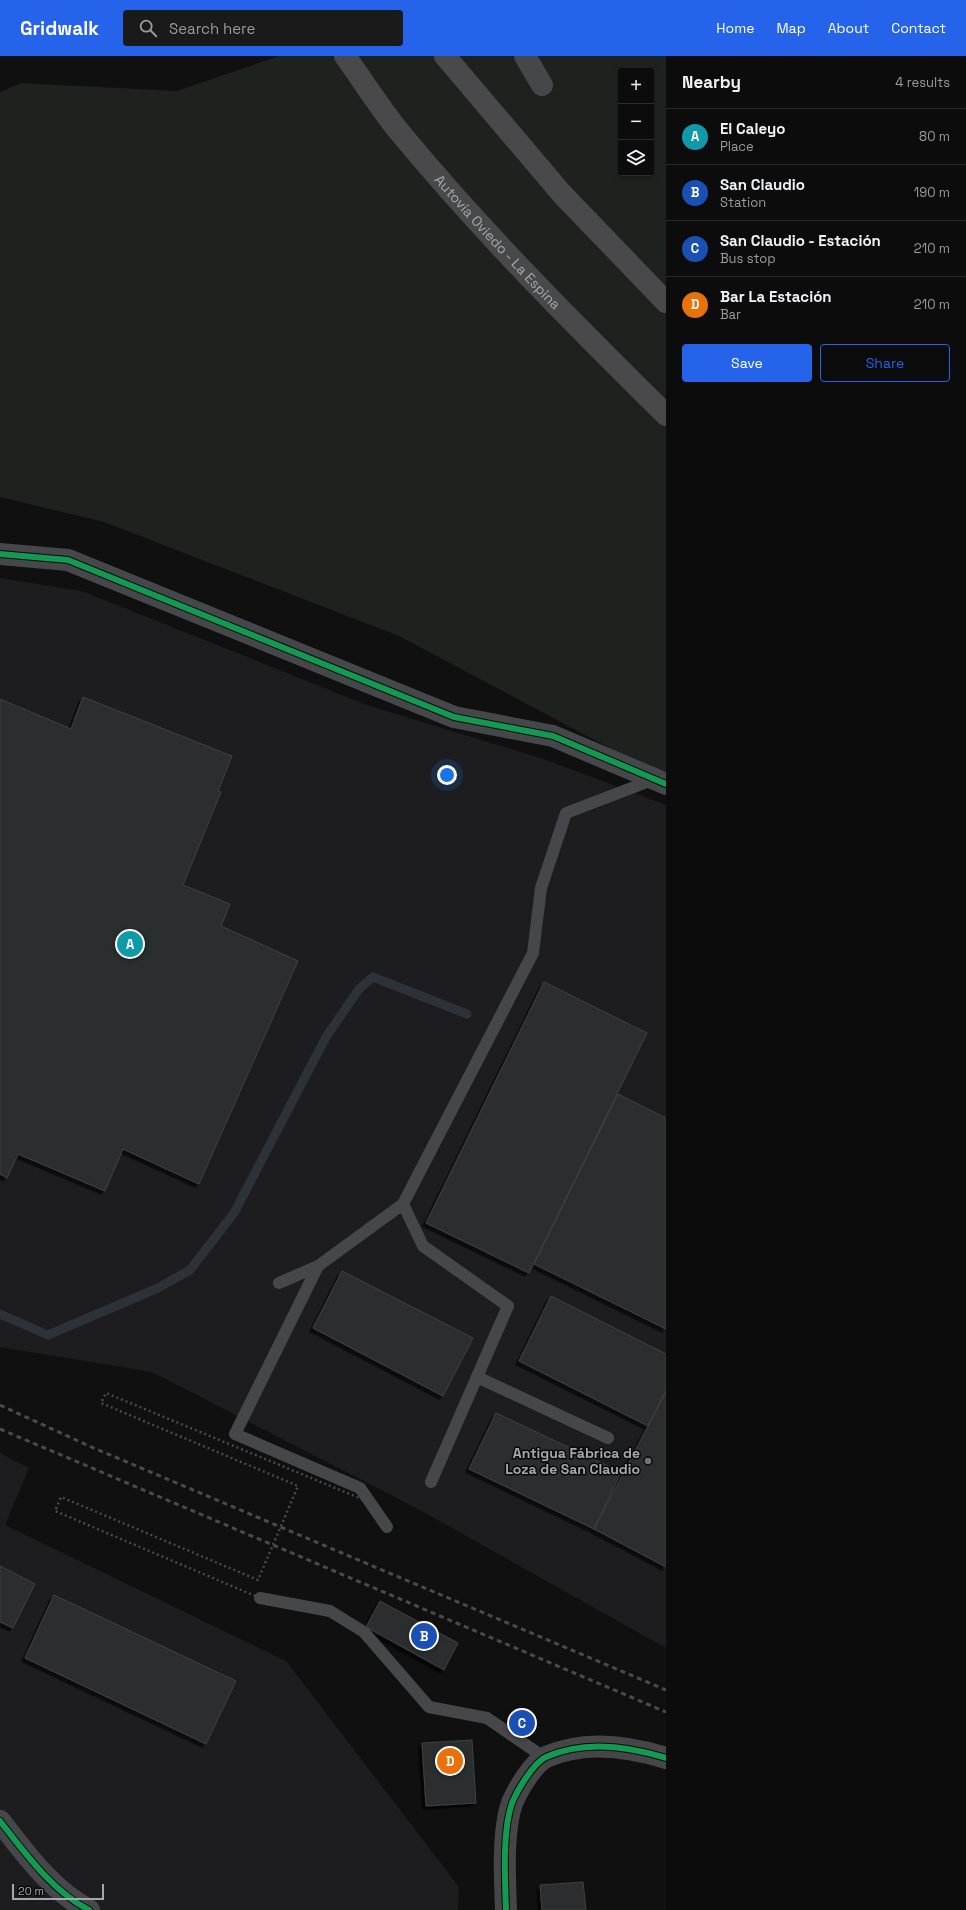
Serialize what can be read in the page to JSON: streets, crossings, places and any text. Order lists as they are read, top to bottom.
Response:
{
  "streets": {
    "highway": ["Autovía Oviedo - La Espina"]
  },
  "places": ["Antigua Fábrica de Loza de San Claudio"],
  "scale_bar": "20 m",
  "page": {
    "header": "Gridwalk",
    "search": "Search here",
    "nav": [
      "Home",
      "Map",
      "About",
      "Contact"
    ],
    "heading": ["Nearby", "4 results"],
    "map_buttons": ["+", "−"],
    "list": [
      {
        "mark": "A",
        "name": "El Caleyo",
        "note": "Place",
        "value": "80 m"
      },
      {
        "mark": "B",
        "name": "San Claudio",
        "note": "Station",
        "value": "190 m"
      },
      {
        "mark": "C",
        "name": "San Claudio - Estación",
        "note": "Bus stop",
        "value": "210 m"
      },
      {
        "mark": "D",
        "name": "Bar La Estación",
        "note": "Bar",
        "value": "210 m"
      }
    ],
    "buttons": ["Save", "Share"],
    "pins": [
      "A",
      "B",
      "C",
      "D"
    ],
    "scale": "20 m"
  }
}
